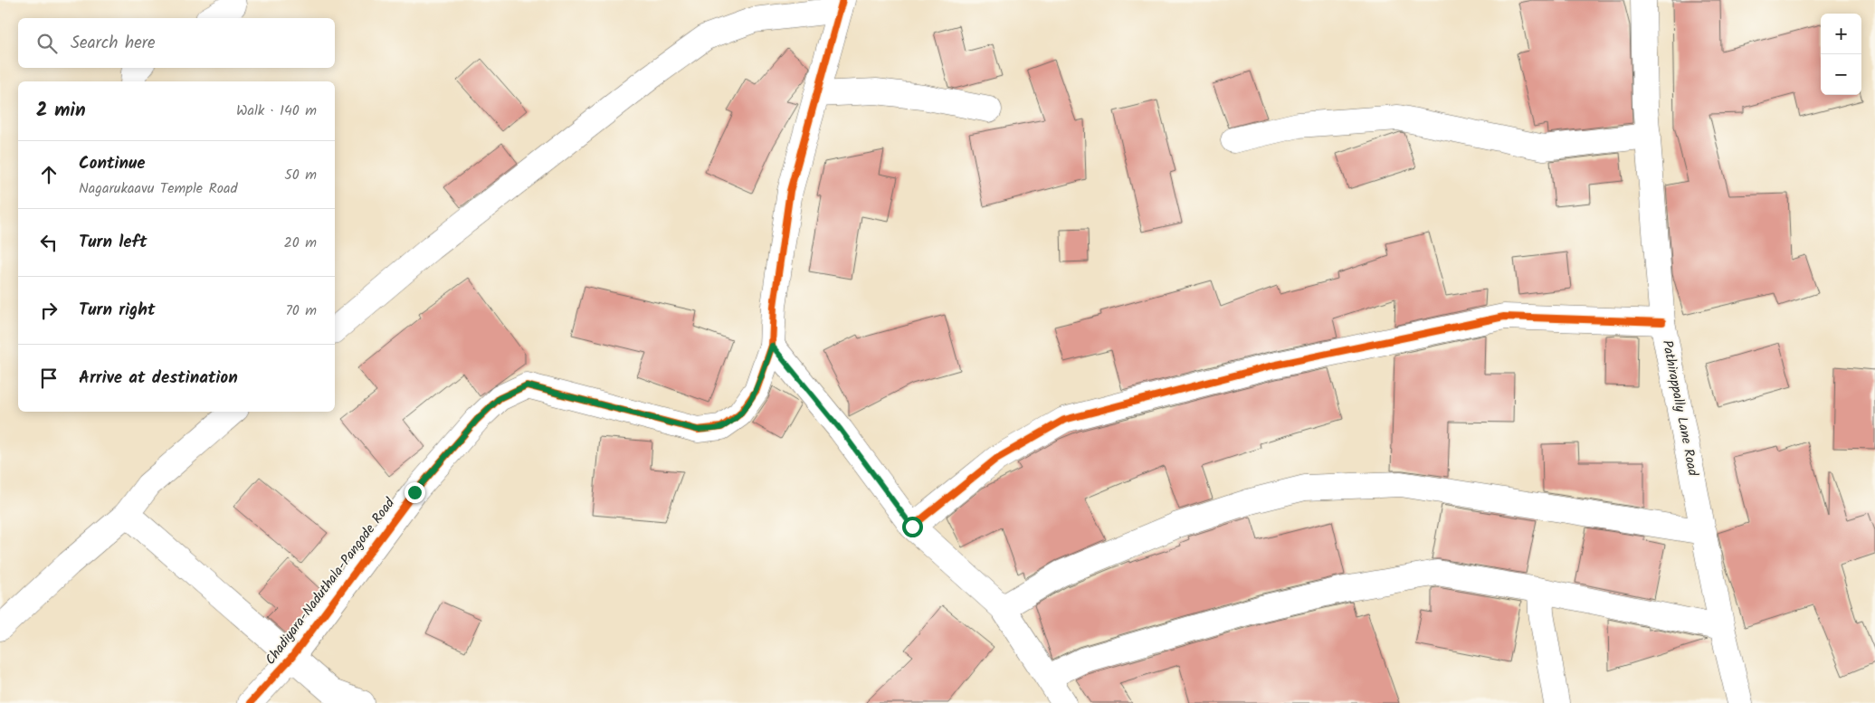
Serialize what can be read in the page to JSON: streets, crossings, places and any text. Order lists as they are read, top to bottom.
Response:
{
  "streets": {
    "street": ["Pathirappally Lane Road", "Chadiyara-Naduthala-Pangode Road"]
  },
  "page": {
    "map_buttons": ["+", "−"],
    "search": "Search here",
    "heading": ["2 min", "Walk · 140 m"],
    "list": [
      ["Continue", "Nagarukaavu Temple Road", "50 m"],
      ["Turn left", "20 m"],
      ["Turn right", "70 m"],
      "Arrive at destination"
    ]
  }
}
